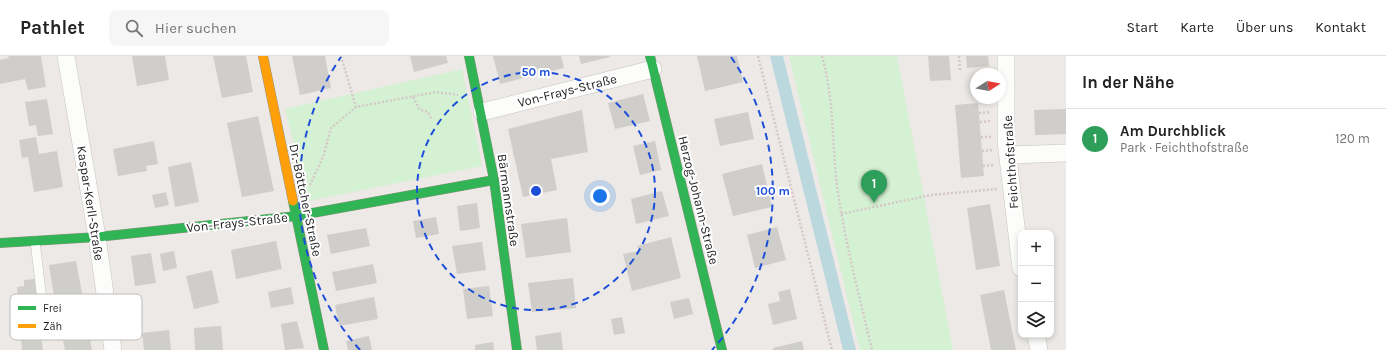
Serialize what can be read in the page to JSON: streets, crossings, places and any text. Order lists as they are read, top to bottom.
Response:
{
  "streets": {
    "street": [
      "Von-Frays-Straße",
      "Feichthofstraße",
      "Dr.-Böttcher-Straße",
      "Bärmannstraße",
      "Herzog-Johann-Straße",
      "Kaspar-Kerll-Straße"
    ]
  },
  "crossings": [
    ["Von-Frays-Straße", "Dr.-Böttcher-Straße"],
    ["Von-Frays-Straße", "Bärmannstraße"],
    ["Von-Frays-Straße", "Herzog-Johann-Straße"],
    ["Von-Frays-Straße", "Kaspar-Kerll-Straße"]
  ],
  "legend": ["Frei", "Zäh"],
  "north": "right",
  "page": {
    "header": "Pathlet",
    "search": "Hier suchen",
    "nav": [
      "Start",
      "Karte",
      "Über uns",
      "Kontakt"
    ],
    "heading": "In der Nähe",
    "list": [
      {
        "mark": "1",
        "name": "Am Durchblick",
        "note": "Park · Feichthofstraße",
        "value": "120 m"
      }
    ],
    "pins": "1",
    "map_buttons": ["+", "−"]
  },
  "rings": ["50 m", "100 m"]
}
